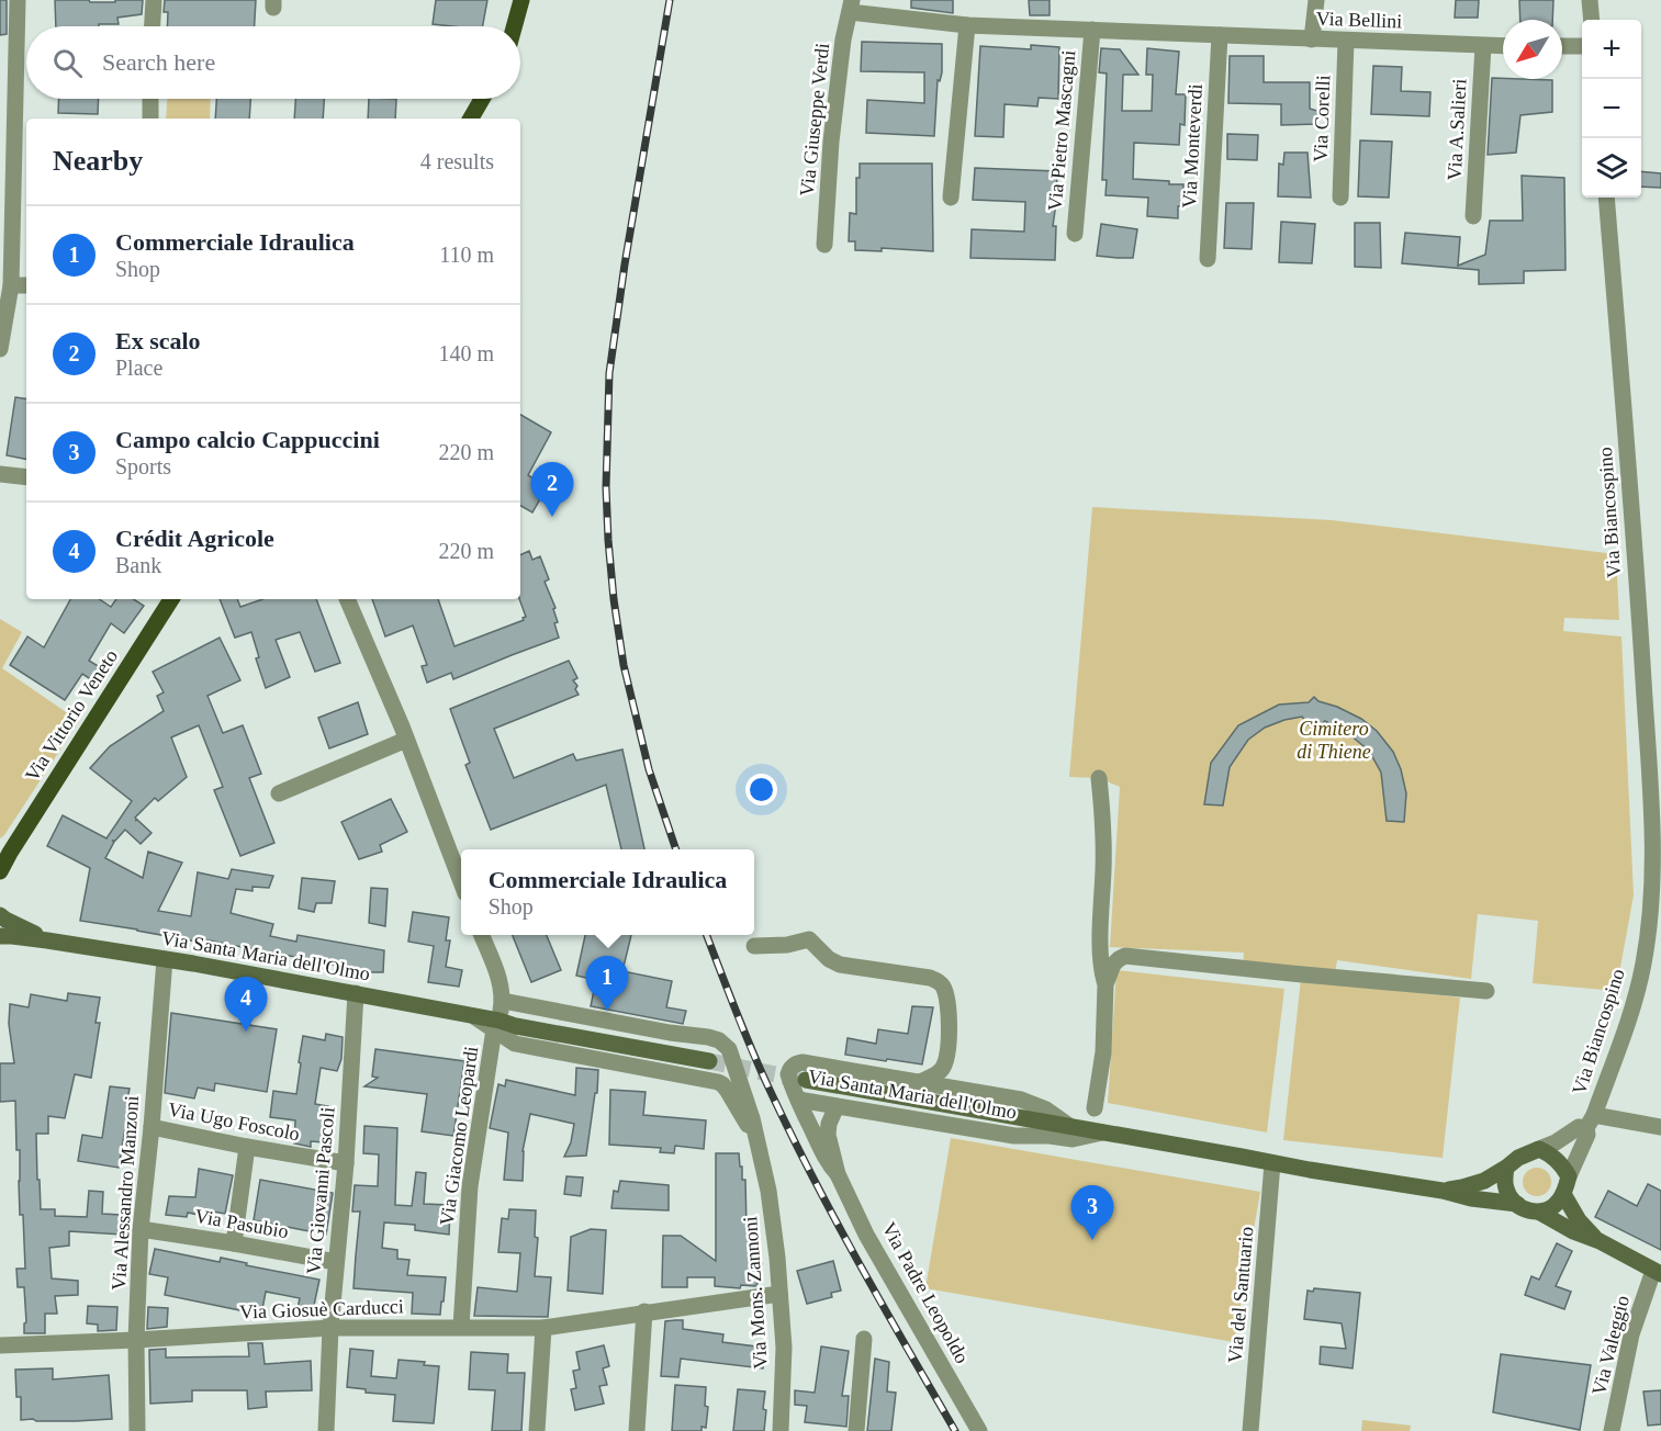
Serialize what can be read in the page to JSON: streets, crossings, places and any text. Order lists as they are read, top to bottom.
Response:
{
  "streets": {
    "main road": ["Via Vittorio Veneto", "Via Santa Maria dell'Olmo"],
    "street": [
      "Via Bellini",
      "Via Corelli",
      "Via Giuseppe Verdi",
      "Via A.Salieri",
      "Via Pietro Mascagni",
      "Via Monteverdi",
      "Via Biancospino",
      "Via Ugo Foscolo",
      "Via Giacomo Leopardi",
      "Via Giovanni Pascoli",
      "Via Alessandro Manzoni",
      "Via Pasubio",
      "Via Mons. Zannoni",
      "Via Padre Leopoldo",
      "Via del Santuario",
      "Via Giosuè Carducci",
      "Via Valeggio"
    ]
  },
  "crossings": [
    ["Via Bellini", "Via Corelli"],
    ["Via Bellini", "Via Giuseppe Verdi"],
    ["Via Bellini", "Via A.Salieri"],
    ["Via Bellini", "Via Pietro Mascagni"],
    ["Via Bellini", "Via Monteverdi"],
    ["Via Biancospino", "Via Santa Maria dell'Olmo"],
    ["Via Santa Maria dell'Olmo", "Via Giacomo Leopardi"],
    ["Via Santa Maria dell'Olmo", "Via Giovanni Pascoli"],
    ["Via Santa Maria dell'Olmo", "Via Alessandro Manzoni"],
    ["Via Santa Maria dell'Olmo", "Via Padre Leopoldo"],
    ["Via Santa Maria dell'Olmo", "Via del Santuario"],
    ["Via Ugo Foscolo", "Via Giovanni Pascoli"],
    ["Via Ugo Foscolo", "Via Alessandro Manzoni"],
    ["Via Giacomo Leopardi", "Via Giosuè Carducci"],
    ["Via Giovanni Pascoli", "Via Pasubio"],
    ["Via Giovanni Pascoli", "Via Giosuè Carducci"],
    ["Via Alessandro Manzoni", "Via Pasubio"],
    ["Via Alessandro Manzoni", "Via Giosuè Carducci"],
    ["Via Mons. Zannoni", "Via Giosuè Carducci"]
  ],
  "parks": ["Cimitero di Thiene"],
  "north": "bottom left",
  "page": {
    "map_buttons": ["+", "−"],
    "search": "Search here",
    "heading": ["Nearby", "4 results"],
    "list": [
      {
        "mark": "1",
        "name": "Commerciale Idraulica",
        "note": "Shop",
        "value": "110 m"
      },
      {
        "mark": "2",
        "name": "Ex scalo",
        "note": "Place",
        "value": "140 m"
      },
      {
        "mark": "3",
        "name": "Campo calcio Cappuccini",
        "note": "Sports",
        "value": "220 m"
      },
      {
        "mark": "4",
        "name": "Crédit Agricole",
        "note": "Bank",
        "value": "220 m"
      }
    ],
    "pins": [
      "2",
      "1",
      "4",
      "3"
    ],
    "popup": ["Commerciale Idraulica", "Shop"]
  }
}
